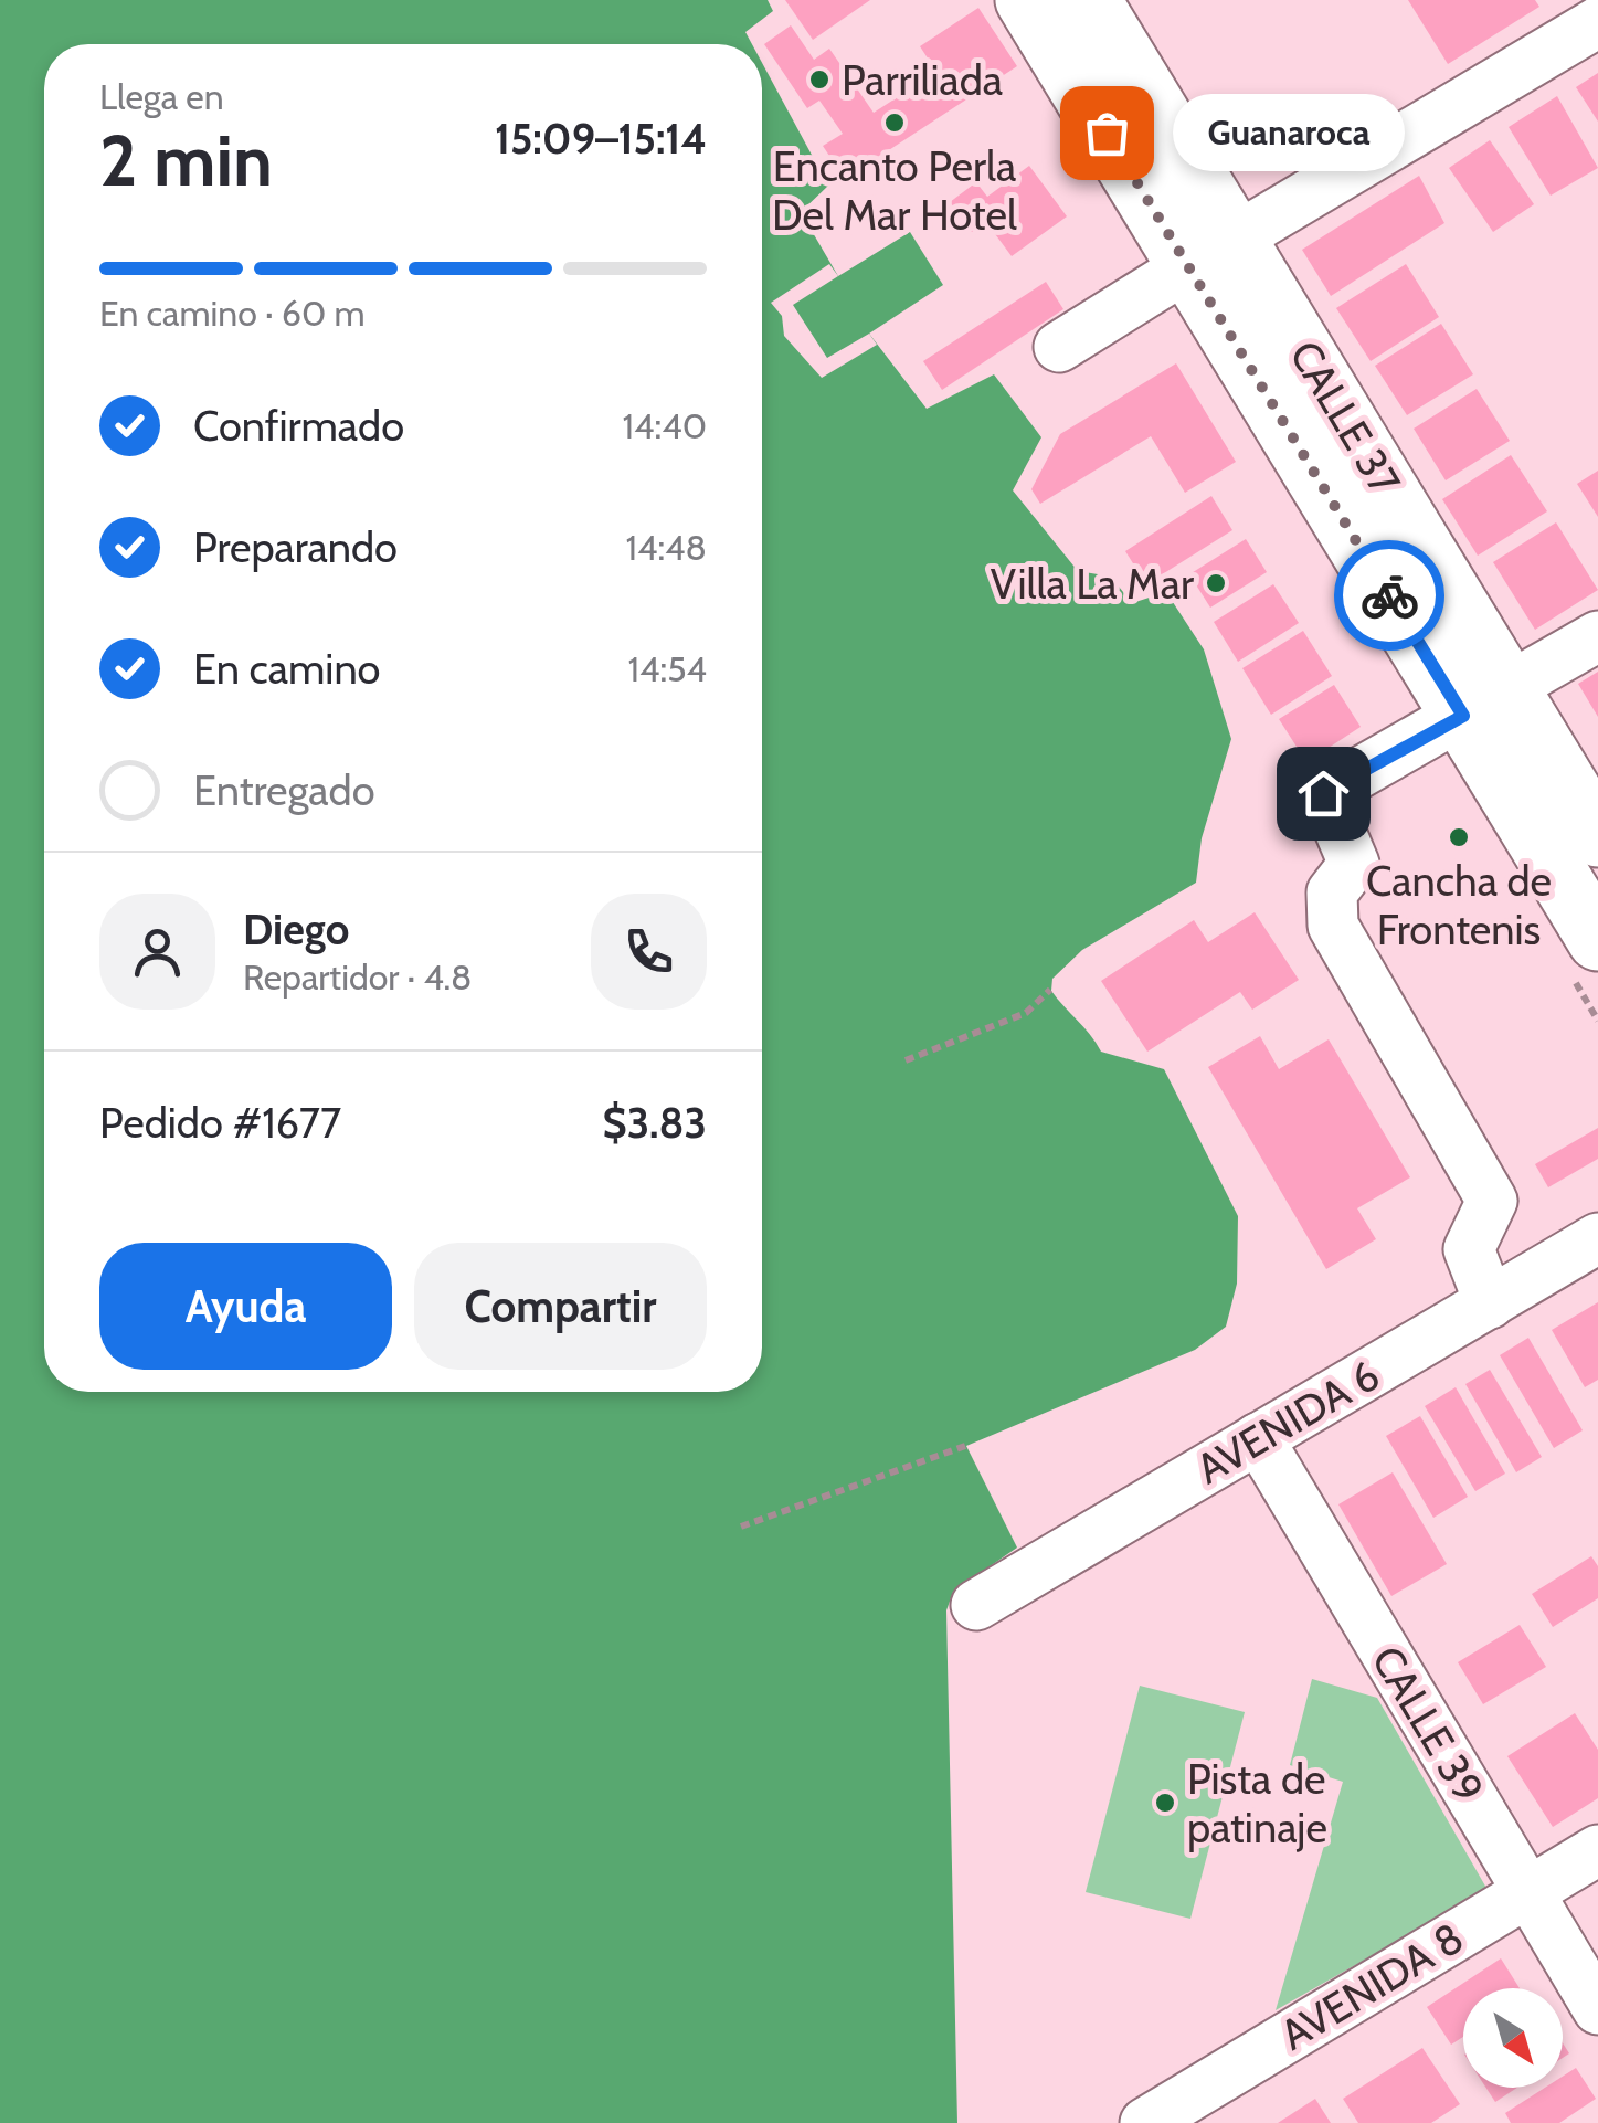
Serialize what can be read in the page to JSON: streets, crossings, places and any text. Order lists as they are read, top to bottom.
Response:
{
  "streets": {
    "main road": ["CALLE 37"],
    "street": ["AVENIDA 6", "CALLE 39", "AVENIDA 8"]
  },
  "crossings": [
    ["AVENIDA 6", "CALLE 39"],
    ["CALLE 39", "AVENIDA 8"]
  ],
  "places": [
    "Parriliada",
    "Encanto Perla Del Mar Hotel",
    "Guanaroca",
    "Villa La Mar",
    "Cancha de Frontenis",
    "Pista de patinaje"
  ],
  "north": "bottom right",
  "page": {
    "heading": ["2 min", "Llega en", "15:09–15:14"],
    "panel": [
      "Diego",
      "Repartidor · 4.8",
      "Pedido #1677",
      "$3.83"
    ],
    "bubble": "Guanaroca",
    "bar": "En camino · 60 m",
    "list": [
      ["Confirmado", "14:40"],
      ["Preparando", "14:48"],
      ["En camino", "14:54"],
      "Entregado"
    ],
    "buttons": ["Ayuda", "Compartir"]
  }
}
